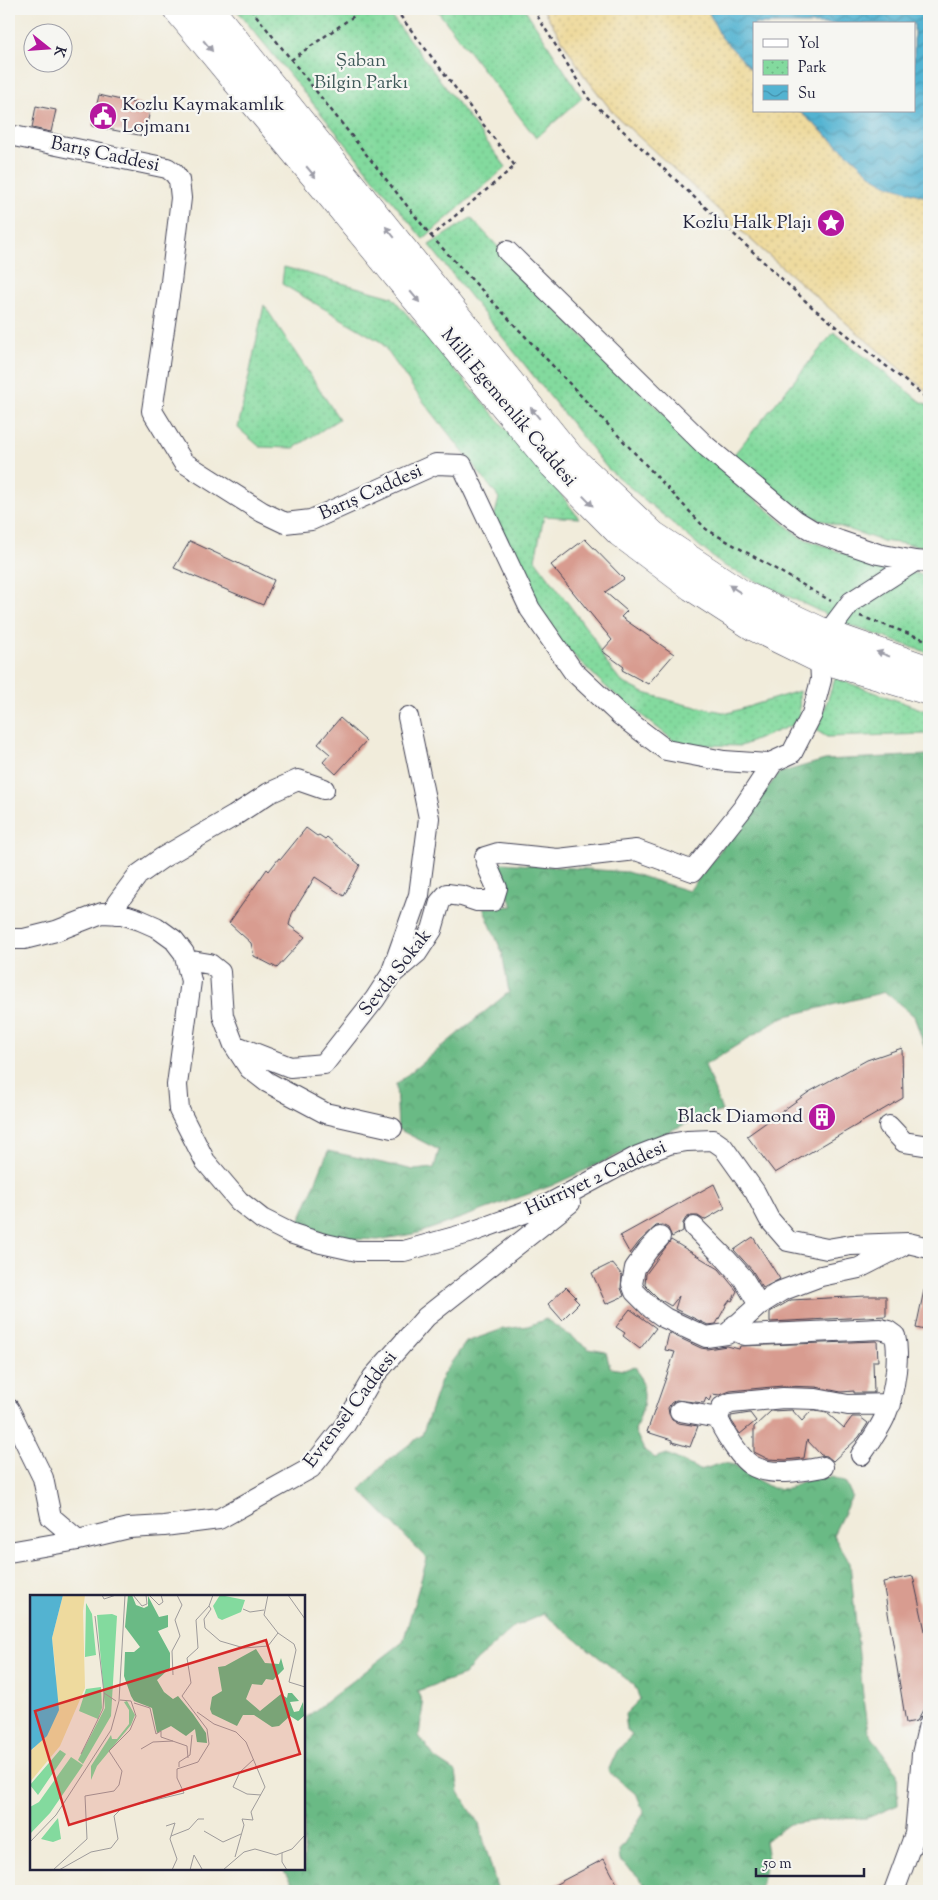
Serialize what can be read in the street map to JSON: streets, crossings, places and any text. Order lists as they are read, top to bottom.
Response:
{
  "streets": {
    "highway": ["Milli Egemenlik Caddesi"],
    "street": [
      "Barış Caddesi",
      "Sevda Sokak",
      "Hürriyet 2 Caddesi",
      "Evrensel Caddesi"
    ]
  },
  "crossings": [
    ["Barış Caddesi", "Milli Egemenlik Caddesi"],
    ["Barış Caddesi", "Sevda Sokak"],
    ["Hürriyet 2 Caddesi", "Evrensel Caddesi"]
  ],
  "parks": ["Şaban Bilgin Parkı"],
  "places": {
    "public building": ["Kozlu Kaymakamlık Lojmanı"],
    "place": ["Kozlu Halk Plajı"],
    "building": ["Black Diamond"]
  },
  "legend": ["Yol", "Park", "Su"],
  "scale_bar": "50 m",
  "north": "right"
}
